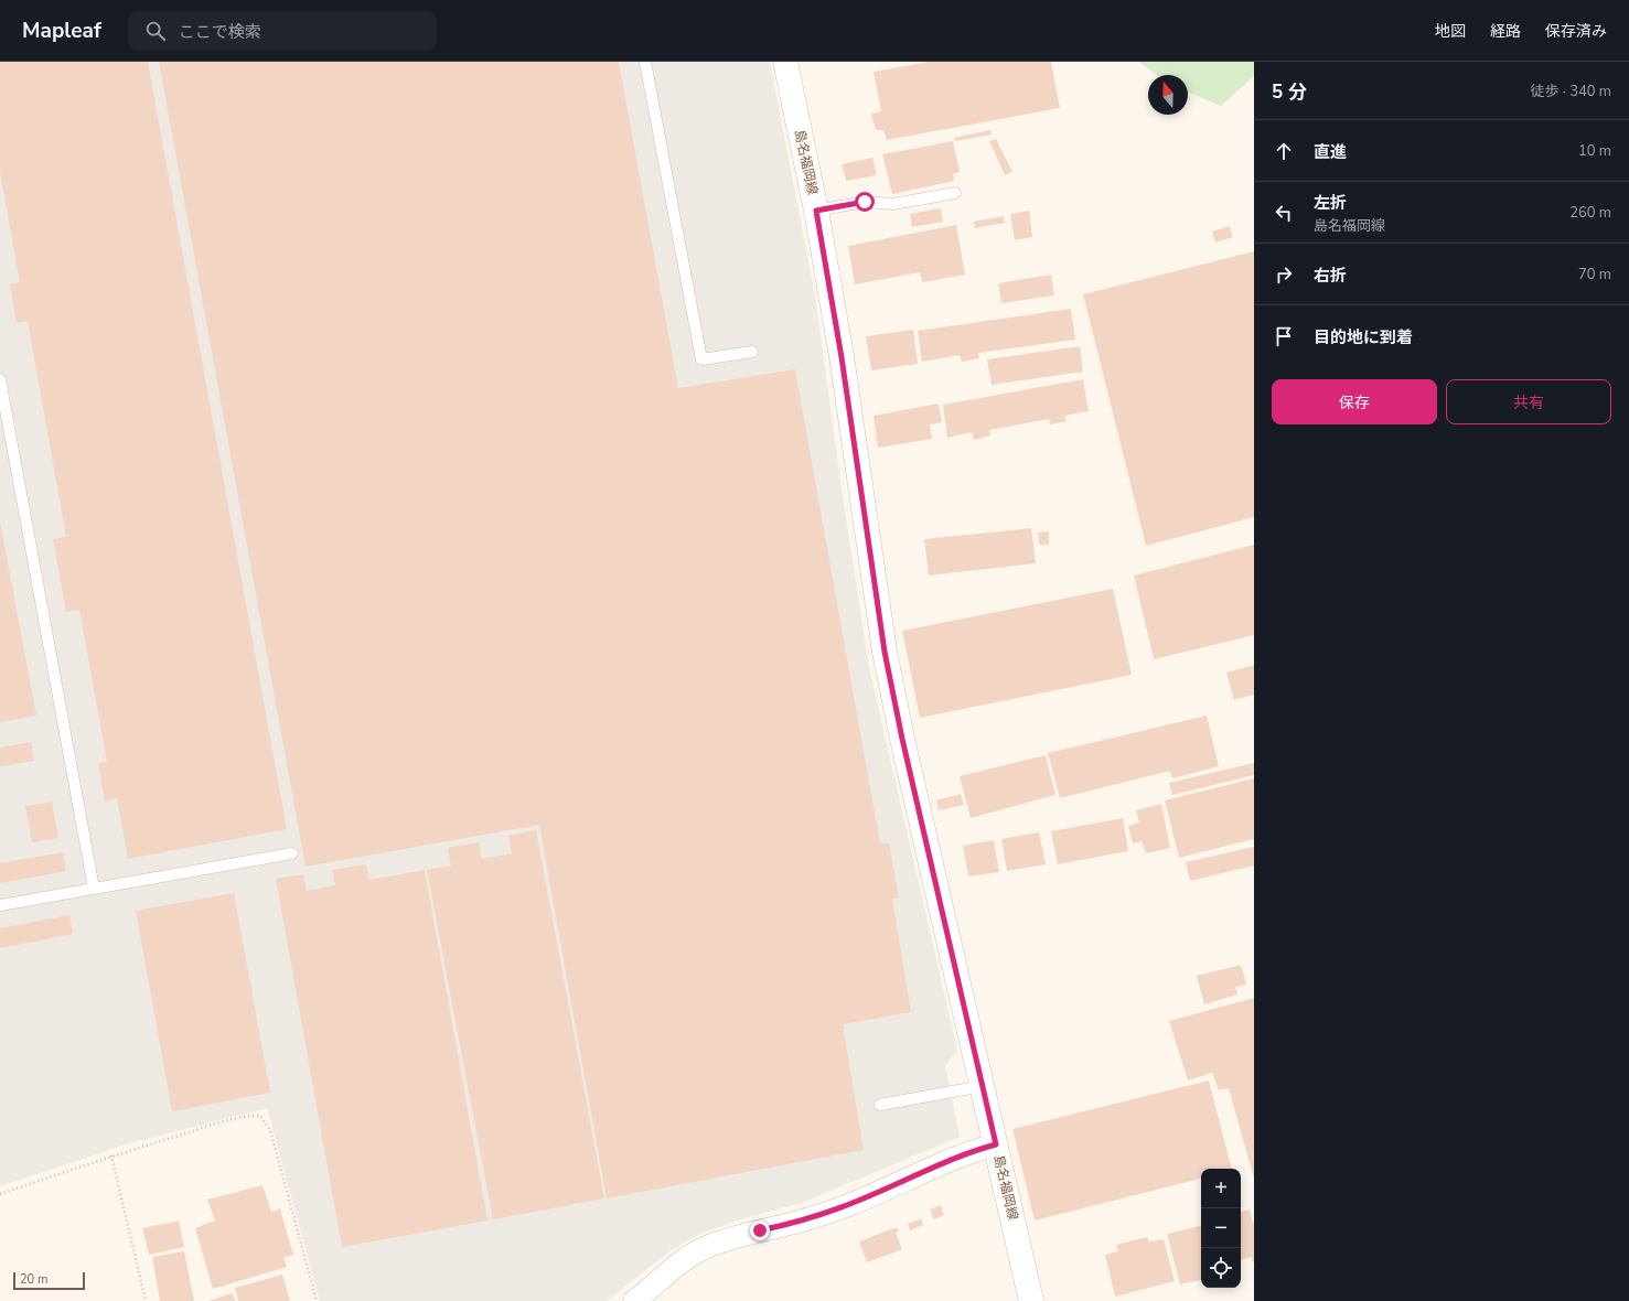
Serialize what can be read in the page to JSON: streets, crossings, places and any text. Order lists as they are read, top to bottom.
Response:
{
  "streets": {
    "main road": ["島名福岡線"]
  },
  "scale_bar": "20 m",
  "north": "top",
  "page": {
    "header": "Mapleaf",
    "search": "ここで検索",
    "nav": ["地図", "経路", "保存済み"],
    "heading": ["5 分", "徒歩 · 340 m"],
    "list": [
      ["直進", "10 m"],
      ["左折", "島名福岡線", "260 m"],
      ["右折", "70 m"],
      "目的地に到着"
    ],
    "buttons": ["保存", "共有"],
    "map_buttons": ["+", "−"],
    "scale": "20 m"
  }
}
